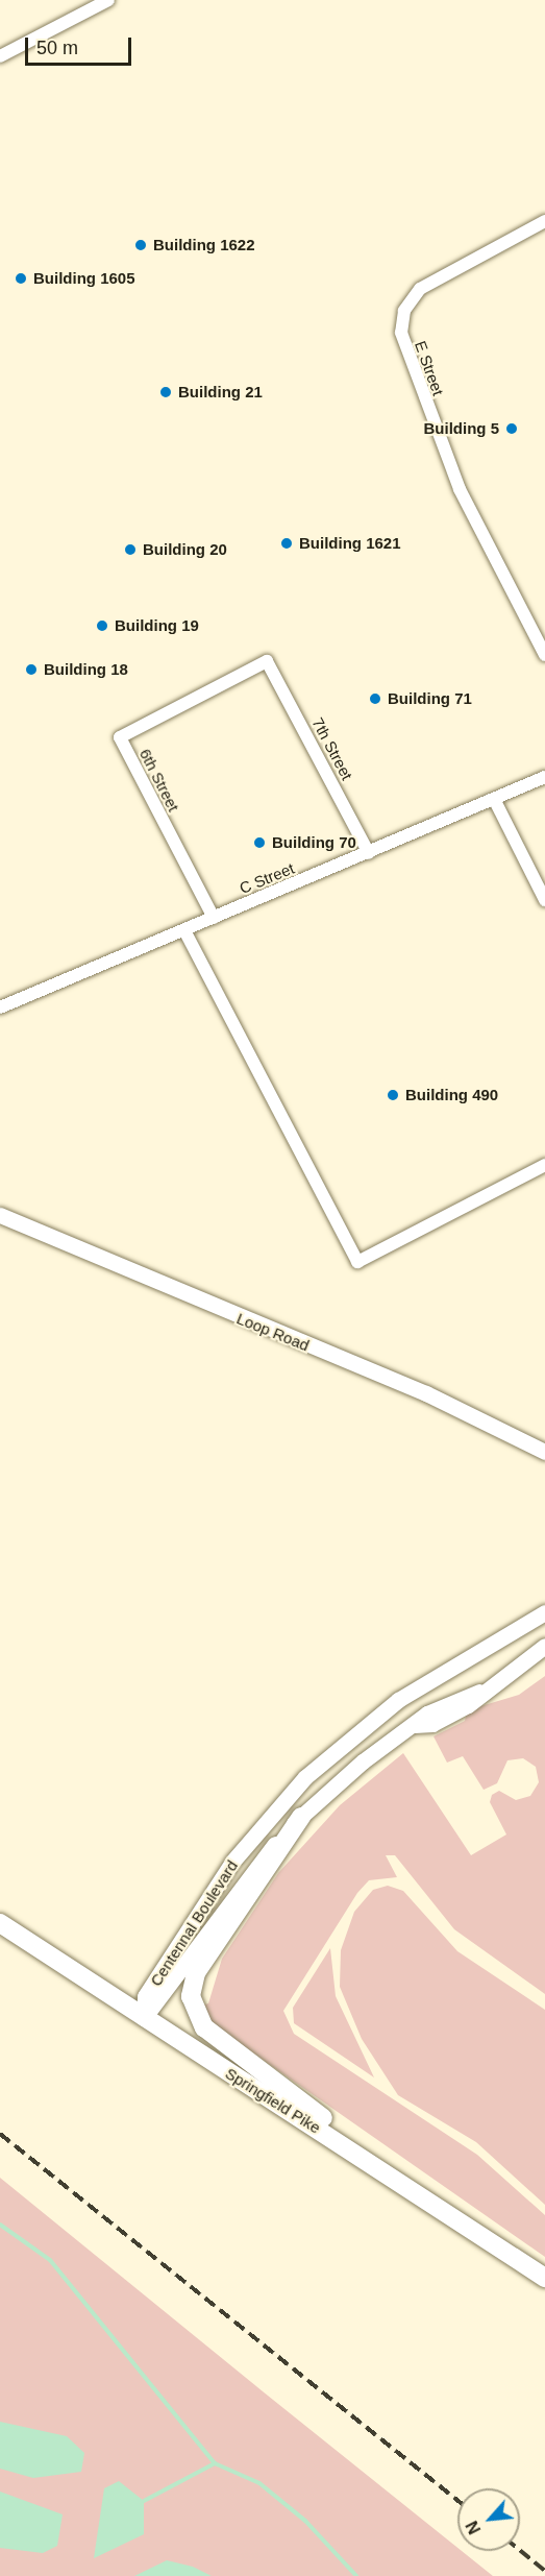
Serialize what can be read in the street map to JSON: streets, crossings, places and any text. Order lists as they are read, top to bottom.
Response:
{
  "streets": {
    "main road": ["Springfield Pike"],
    "street": [
      "E Street",
      "7th Street",
      "6th Street",
      "C Street",
      "Loop Road",
      "Centennal Boulevard"
    ]
  },
  "crossings": [
    ["7th Street", "6th Street"],
    ["7th Street", "C Street"],
    ["6th Street", "C Street"],
    ["Centennal Boulevard", "Springfield Pike"]
  ],
  "places": [
    "Building 1622",
    "Building 1605",
    "Building 21",
    "Building 5",
    "Building 1621",
    "Building 20",
    "Building 19",
    "Building 18",
    "Building 71",
    "Building 70",
    "Building 490"
  ],
  "scale_bar": "50 m",
  "north": "bottom left"
}
